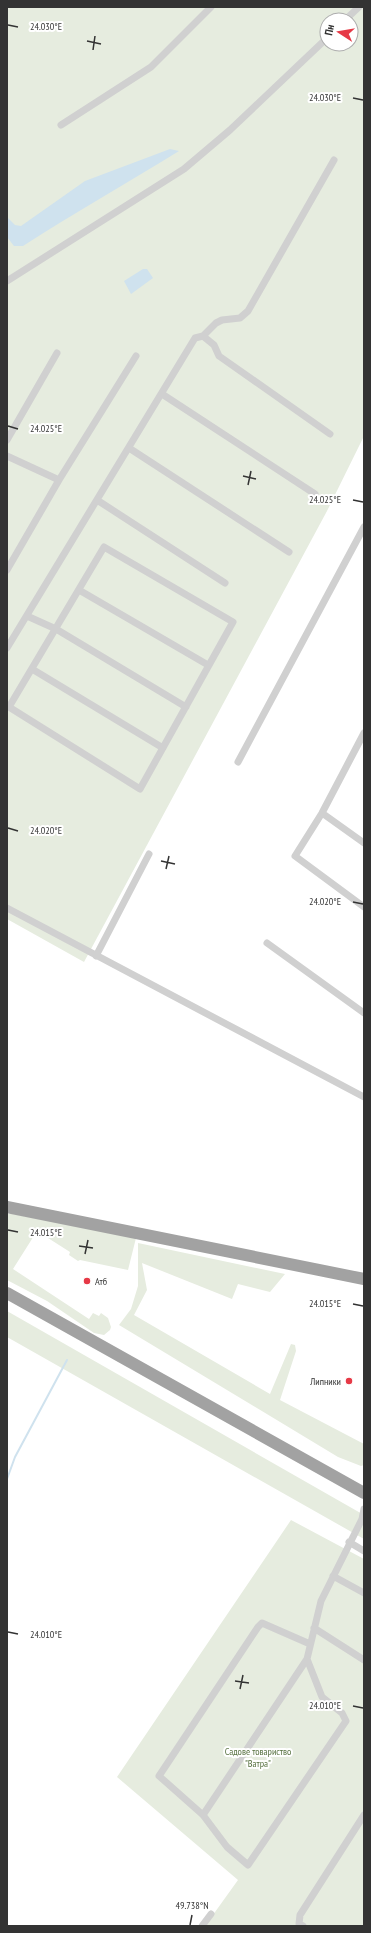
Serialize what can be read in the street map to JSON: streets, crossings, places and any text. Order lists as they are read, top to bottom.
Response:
{
  "parks": ["Садове товариство \"Ватра\""],
  "places": ["Атб", "Липники"],
  "north": "left",
  "coordinates": [
    "24.030°E",
    "24.025°E",
    "24.020°E",
    "24.015°E",
    "24.010°E",
    "49.738°N"
  ]
}
